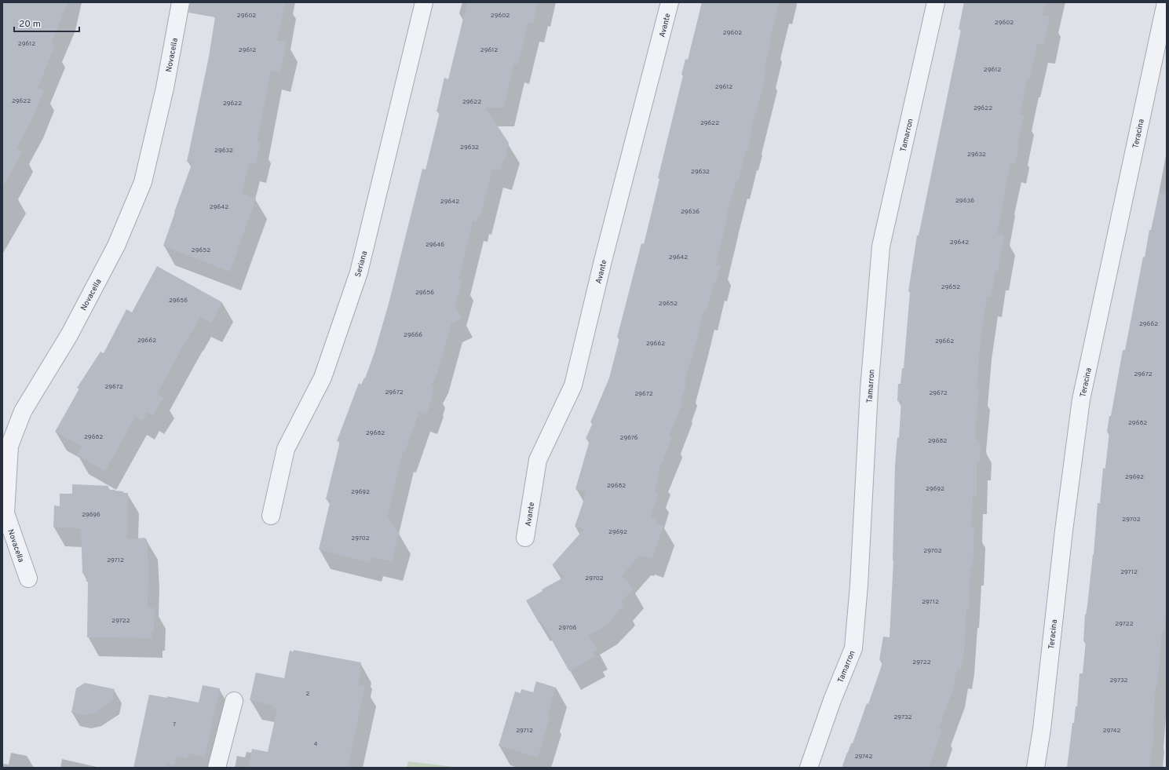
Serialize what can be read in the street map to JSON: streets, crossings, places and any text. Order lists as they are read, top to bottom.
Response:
{
  "streets": {
    "street": [
      "Avante",
      "Novacella",
      "Teracina",
      "Tamarron",
      "Seriana"
    ]
  },
  "house_numbers": [
    "29602",
    "29602",
    "29602",
    "29602",
    "29612",
    "29612",
    "29612",
    "29612",
    "29612",
    "29622",
    "29622",
    "29622",
    "29622",
    "29622",
    "29632",
    "29632",
    "29632",
    "29632",
    "29636",
    "29642",
    "29642",
    "29636",
    "29642",
    "29646",
    "29652",
    "29642",
    "29652",
    "29656",
    "29656",
    "29652",
    "29662",
    "29666",
    "29662",
    "29662",
    "29662",
    "29672",
    "29672",
    "29672",
    "29672",
    "29672",
    "29682",
    "29682",
    "29682",
    "29676",
    "29682",
    "29692",
    "29682",
    "29692",
    "29692",
    "29696",
    "29702",
    "29692",
    "29702",
    "29702",
    "29712",
    "29712",
    "29702",
    "29712",
    "29722",
    "29722",
    "29706",
    "29722",
    "29732",
    "2",
    "29732",
    "7",
    "29712",
    "29742",
    "4",
    "29742"
  ],
  "scale_bar": "20 m"
}
